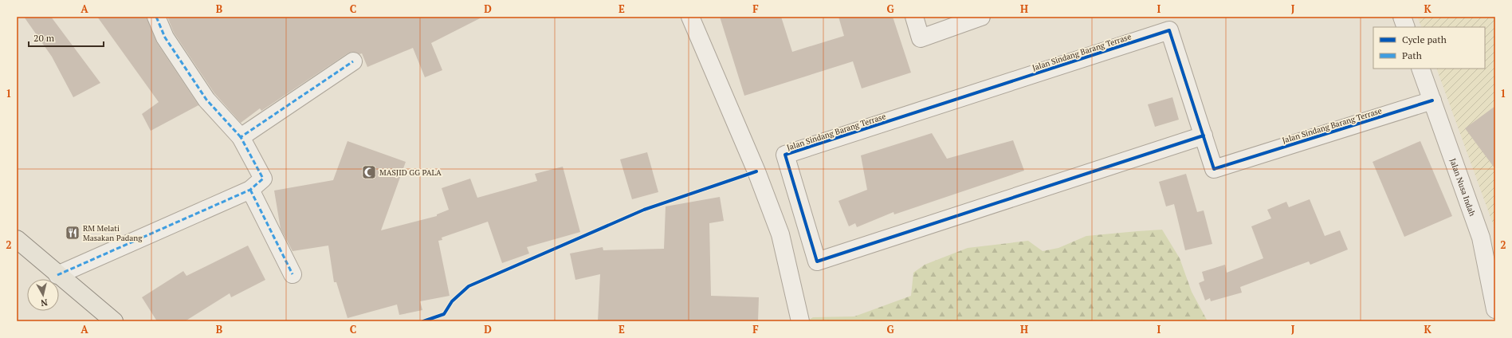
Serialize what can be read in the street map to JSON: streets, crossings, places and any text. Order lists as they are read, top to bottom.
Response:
{
  "streets": {
    "street": ["Jalan Sindang Barang Terrase", "Jalan Nusa Indah"]
  },
  "crossings": [
    ["Jalan Sindang Barang Terrase", "Jalan Nusa Indah"]
  ],
  "places": {
    "mosque": ["MASJID GG PALA"],
    "restaurant": ["RM Melati Masakan Padang"]
  },
  "legend": ["Cycle path", "Path"],
  "scale_bar": "20 m",
  "north": "bottom",
  "grid": {
    "columns": [
      "A",
      "B",
      "C",
      "D",
      "E",
      "F",
      "G",
      "H",
      "I",
      "J",
      "K"
    ],
    "rows": ["1", "2"]
  }
}
